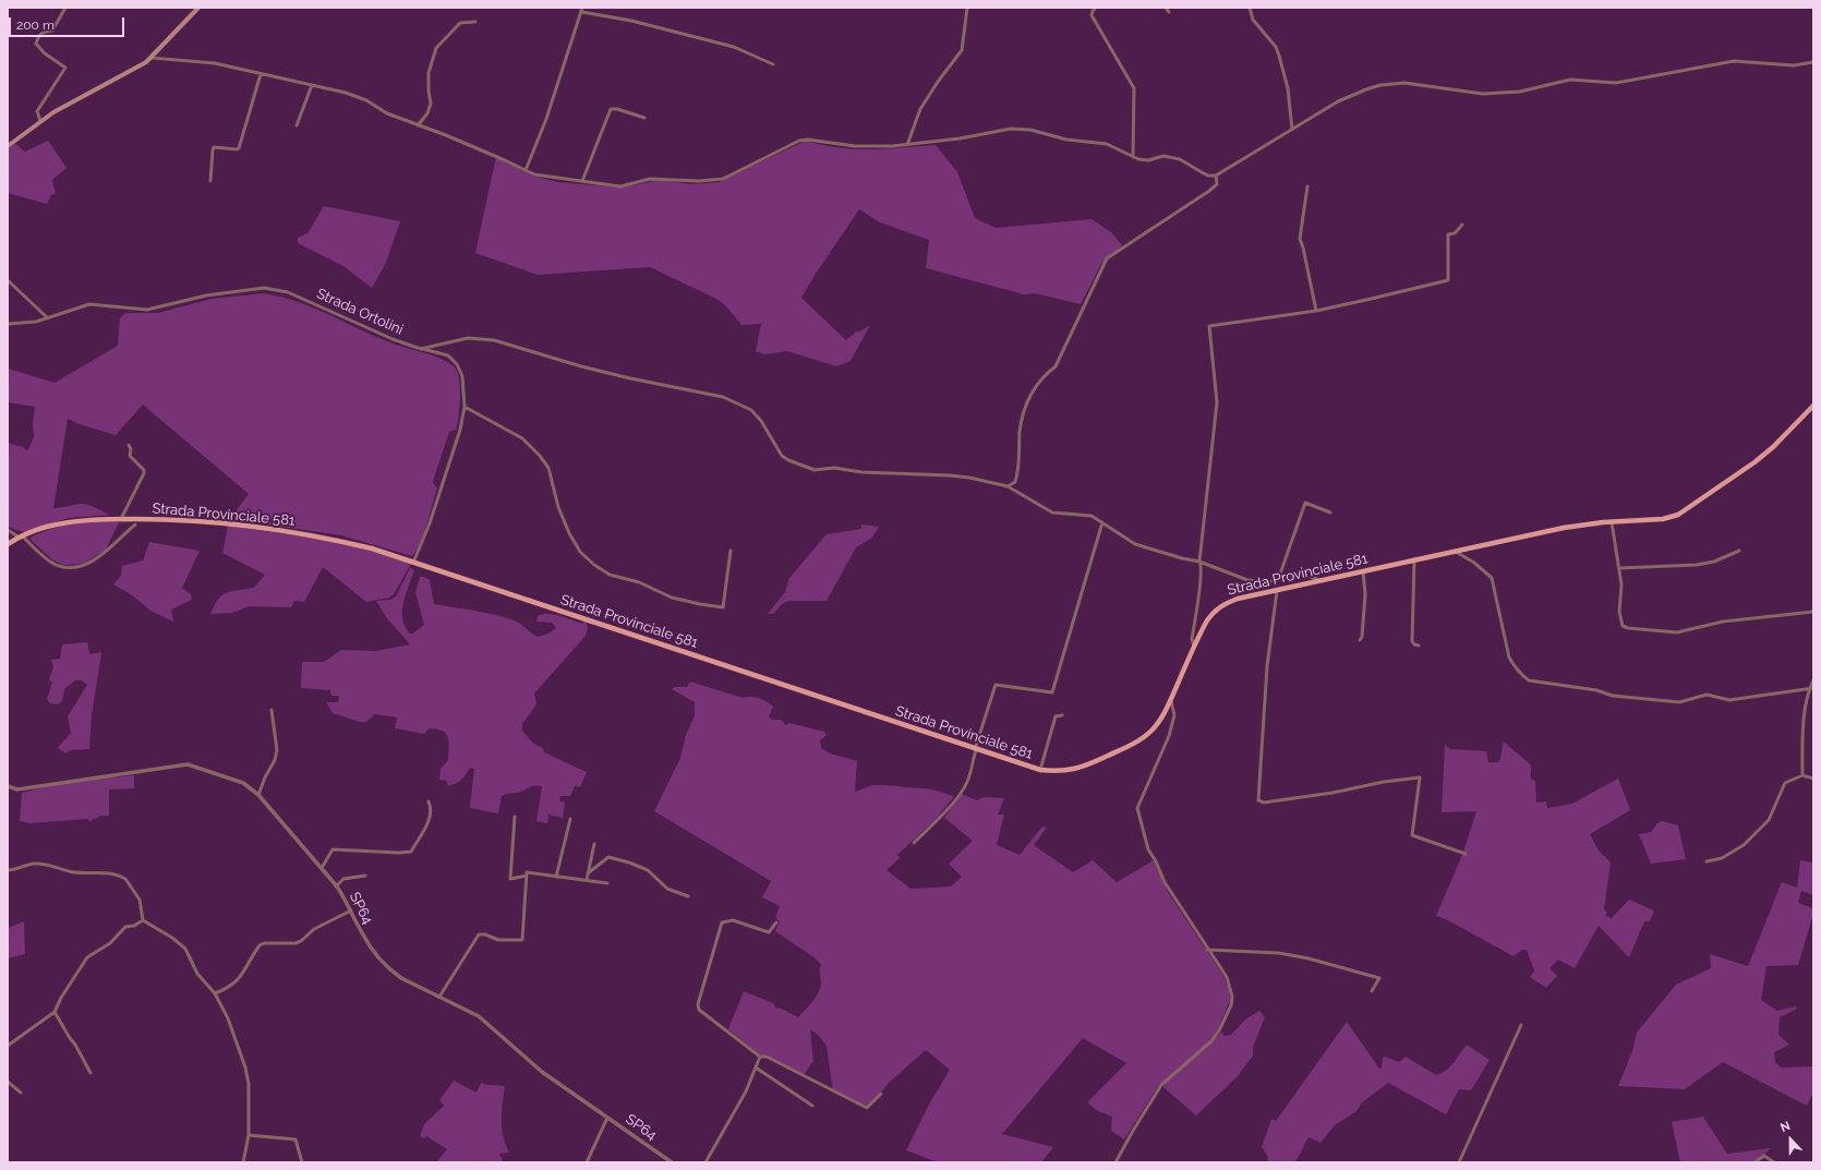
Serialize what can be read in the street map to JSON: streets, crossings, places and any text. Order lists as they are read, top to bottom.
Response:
{
  "streets": {
    "main road": ["Strada Provinciale 581"],
    "street": ["Strada Ortolini", "SP64"]
  },
  "crossings": [
    ["Strada Ortolini", "Strada Provinciale 581"]
  ],
  "scale_bar": "200 m",
  "north": "top"
}
